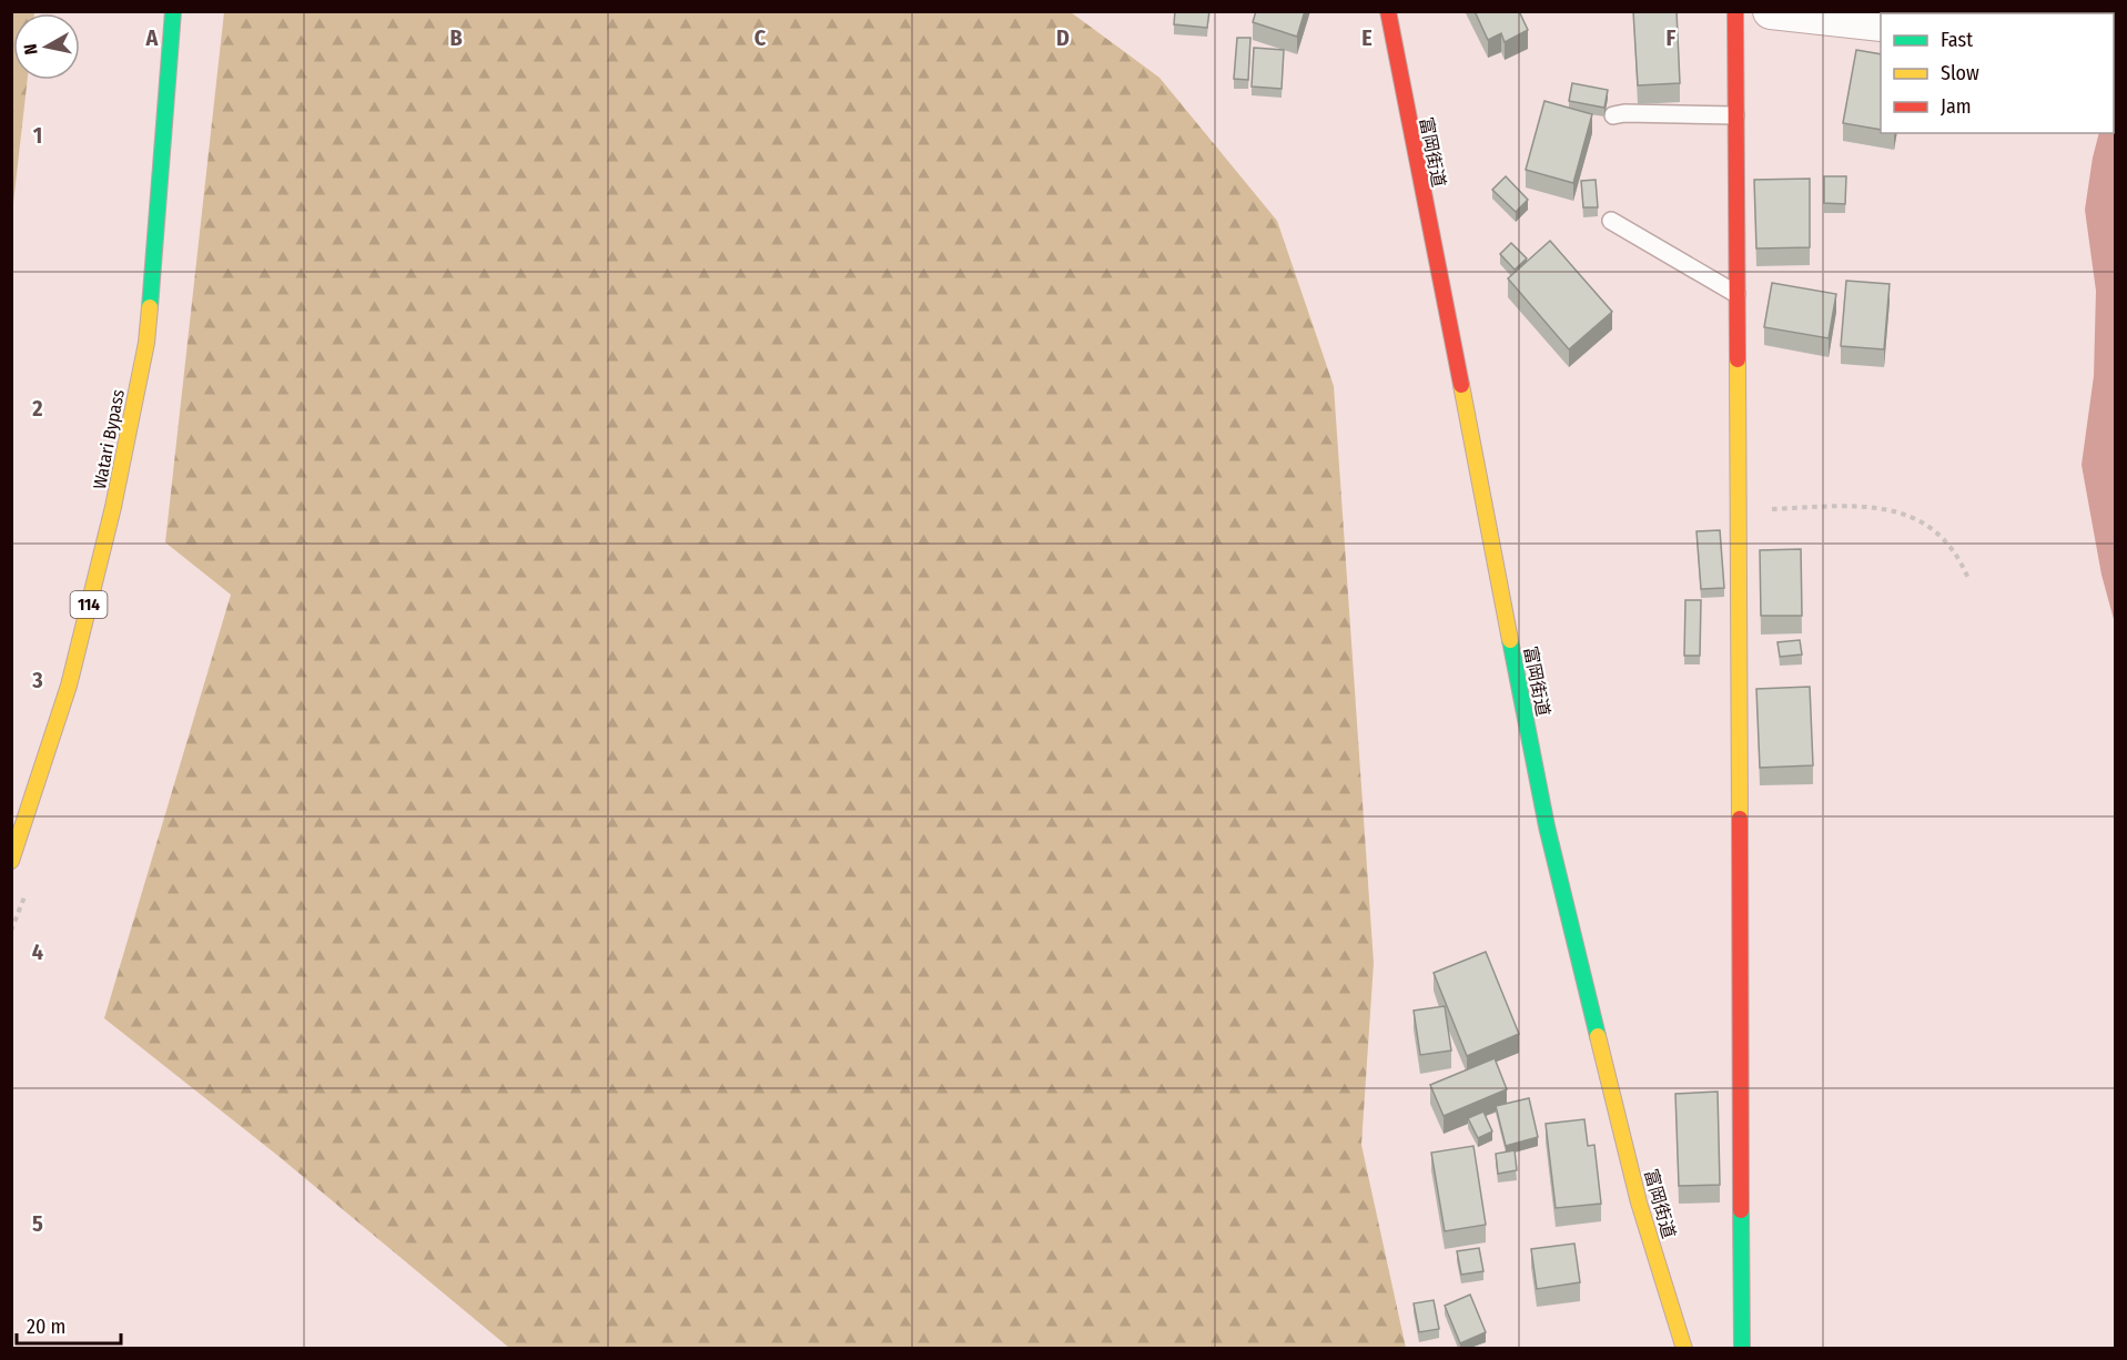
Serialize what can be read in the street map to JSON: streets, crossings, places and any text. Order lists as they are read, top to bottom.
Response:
{
  "streets": {
    "main road": ["富岡街道", "Watari Bypass", "114"]
  },
  "legend": ["Fast", "Slow", "Jam"],
  "scale_bar": "20 m",
  "north": "left",
  "grid": {
    "columns": [
      "A",
      "B",
      "C",
      "D",
      "E",
      "F"
    ],
    "rows": [
      "1",
      "2",
      "3",
      "4",
      "5"
    ]
  }
}
